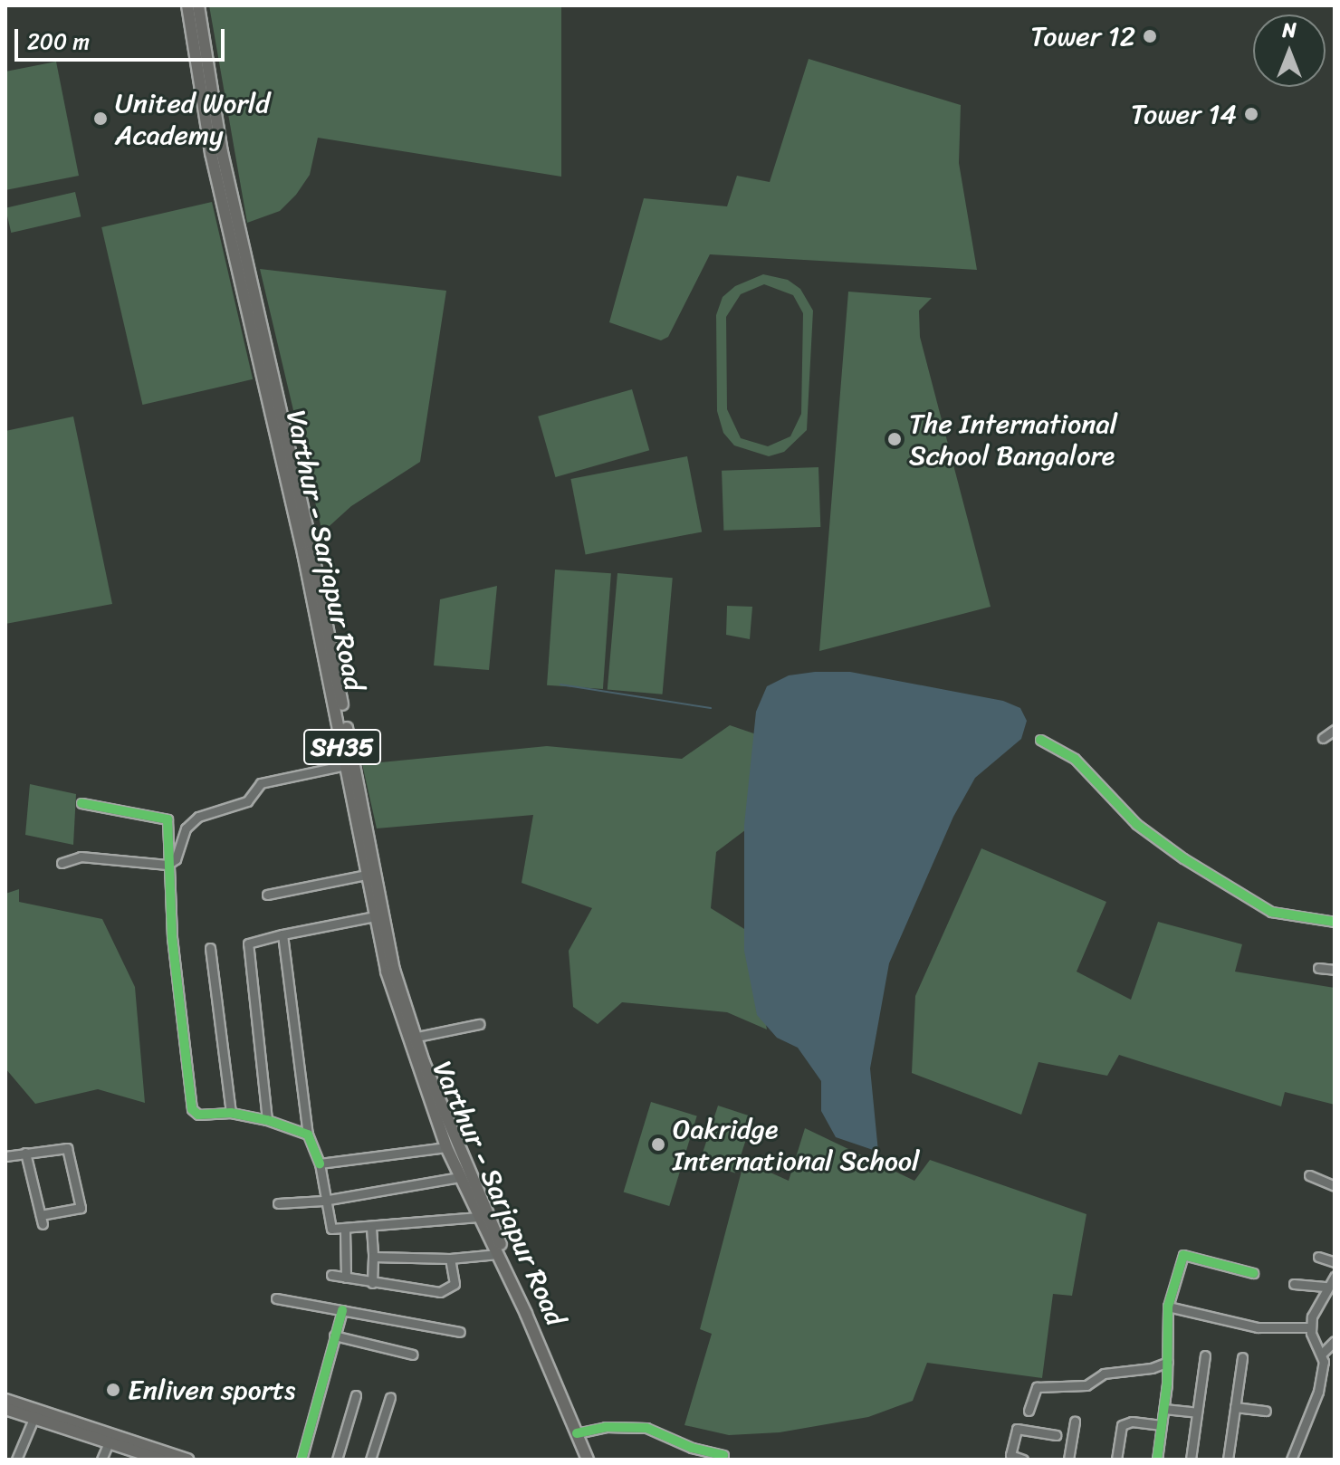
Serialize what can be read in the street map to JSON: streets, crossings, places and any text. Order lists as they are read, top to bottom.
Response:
{
  "streets": {
    "main road": ["Varthur - Sarjapur Road", "SH35"]
  },
  "places": [
    "Tower 12",
    "Tower 14",
    "United World Academy",
    "The International School Bangalore",
    "Oakridge International School",
    "Enliven sports"
  ],
  "scale_bar": "200 m",
  "north": "top"
}
